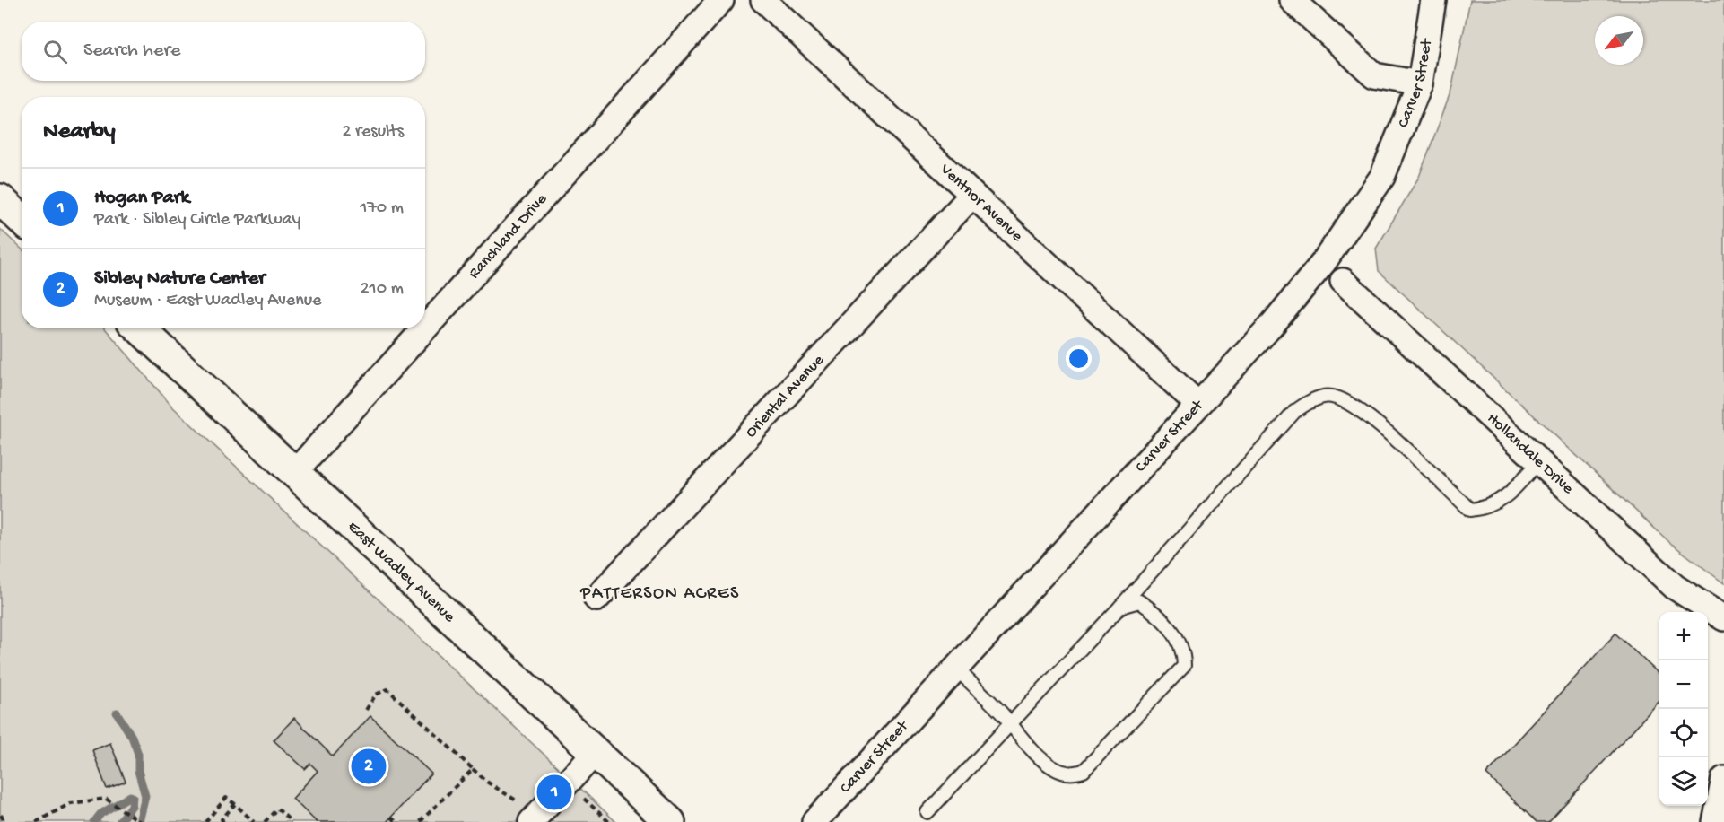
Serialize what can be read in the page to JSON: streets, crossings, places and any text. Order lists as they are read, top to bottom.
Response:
{
  "streets": {
    "main road": ["East Wadley Avenue"],
    "street": [
      "Carver Street",
      "Ventnor Avenue",
      "Ranchland Drive",
      "Oriental Avenue",
      "Hollandale Drive"
    ]
  },
  "crossings": [
    ["Carver Street", "Ventnor Avenue"],
    ["Ventnor Avenue", "Oriental Avenue"],
    ["Ranchland Drive", "East Wadley Avenue"]
  ],
  "districts": ["PATTERSON ACRES"],
  "north": "bottom left",
  "page": {
    "search": "Search here",
    "heading": ["Nearby", "2 results"],
    "list": [
      {
        "mark": "1",
        "name": "Hogan Park",
        "note": "Park · Sibley Circle Parkway",
        "value": "170 m"
      },
      {
        "mark": "2",
        "name": "Sibley Nature Center",
        "note": "Museum · East Wadley Avenue",
        "value": "210 m"
      }
    ],
    "map_buttons": ["+", "−"],
    "pins": ["2", "1"]
  }
}
